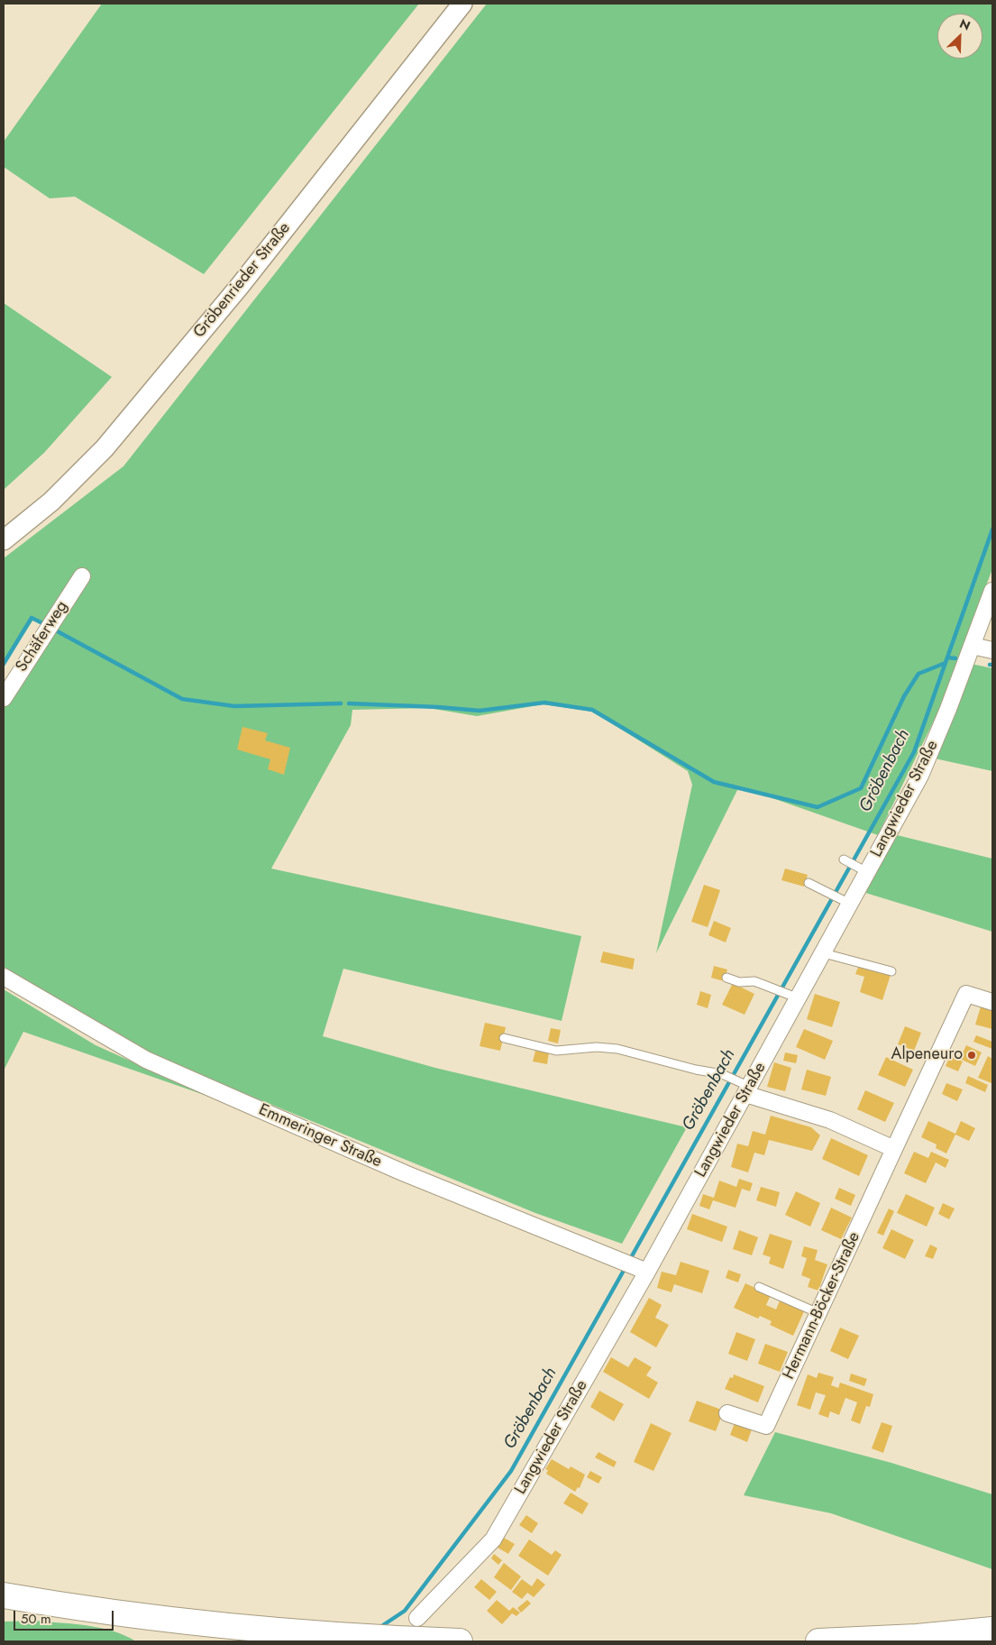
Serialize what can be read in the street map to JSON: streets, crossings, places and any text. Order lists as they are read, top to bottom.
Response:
{
  "streets": {
    "street": [
      "Gröbenrieder Straße",
      "Schäferweg",
      "Langwieder Straße",
      "Emmeringer Straße",
      "Hermann-Böcker-Straße"
    ]
  },
  "crossings": [
    ["Langwieder Straße", "Emmeringer Straße"]
  ],
  "water": ["Gröbenbach"],
  "places": ["Alpeneuro"],
  "scale_bar": "50 m",
  "north": "top right"
}
